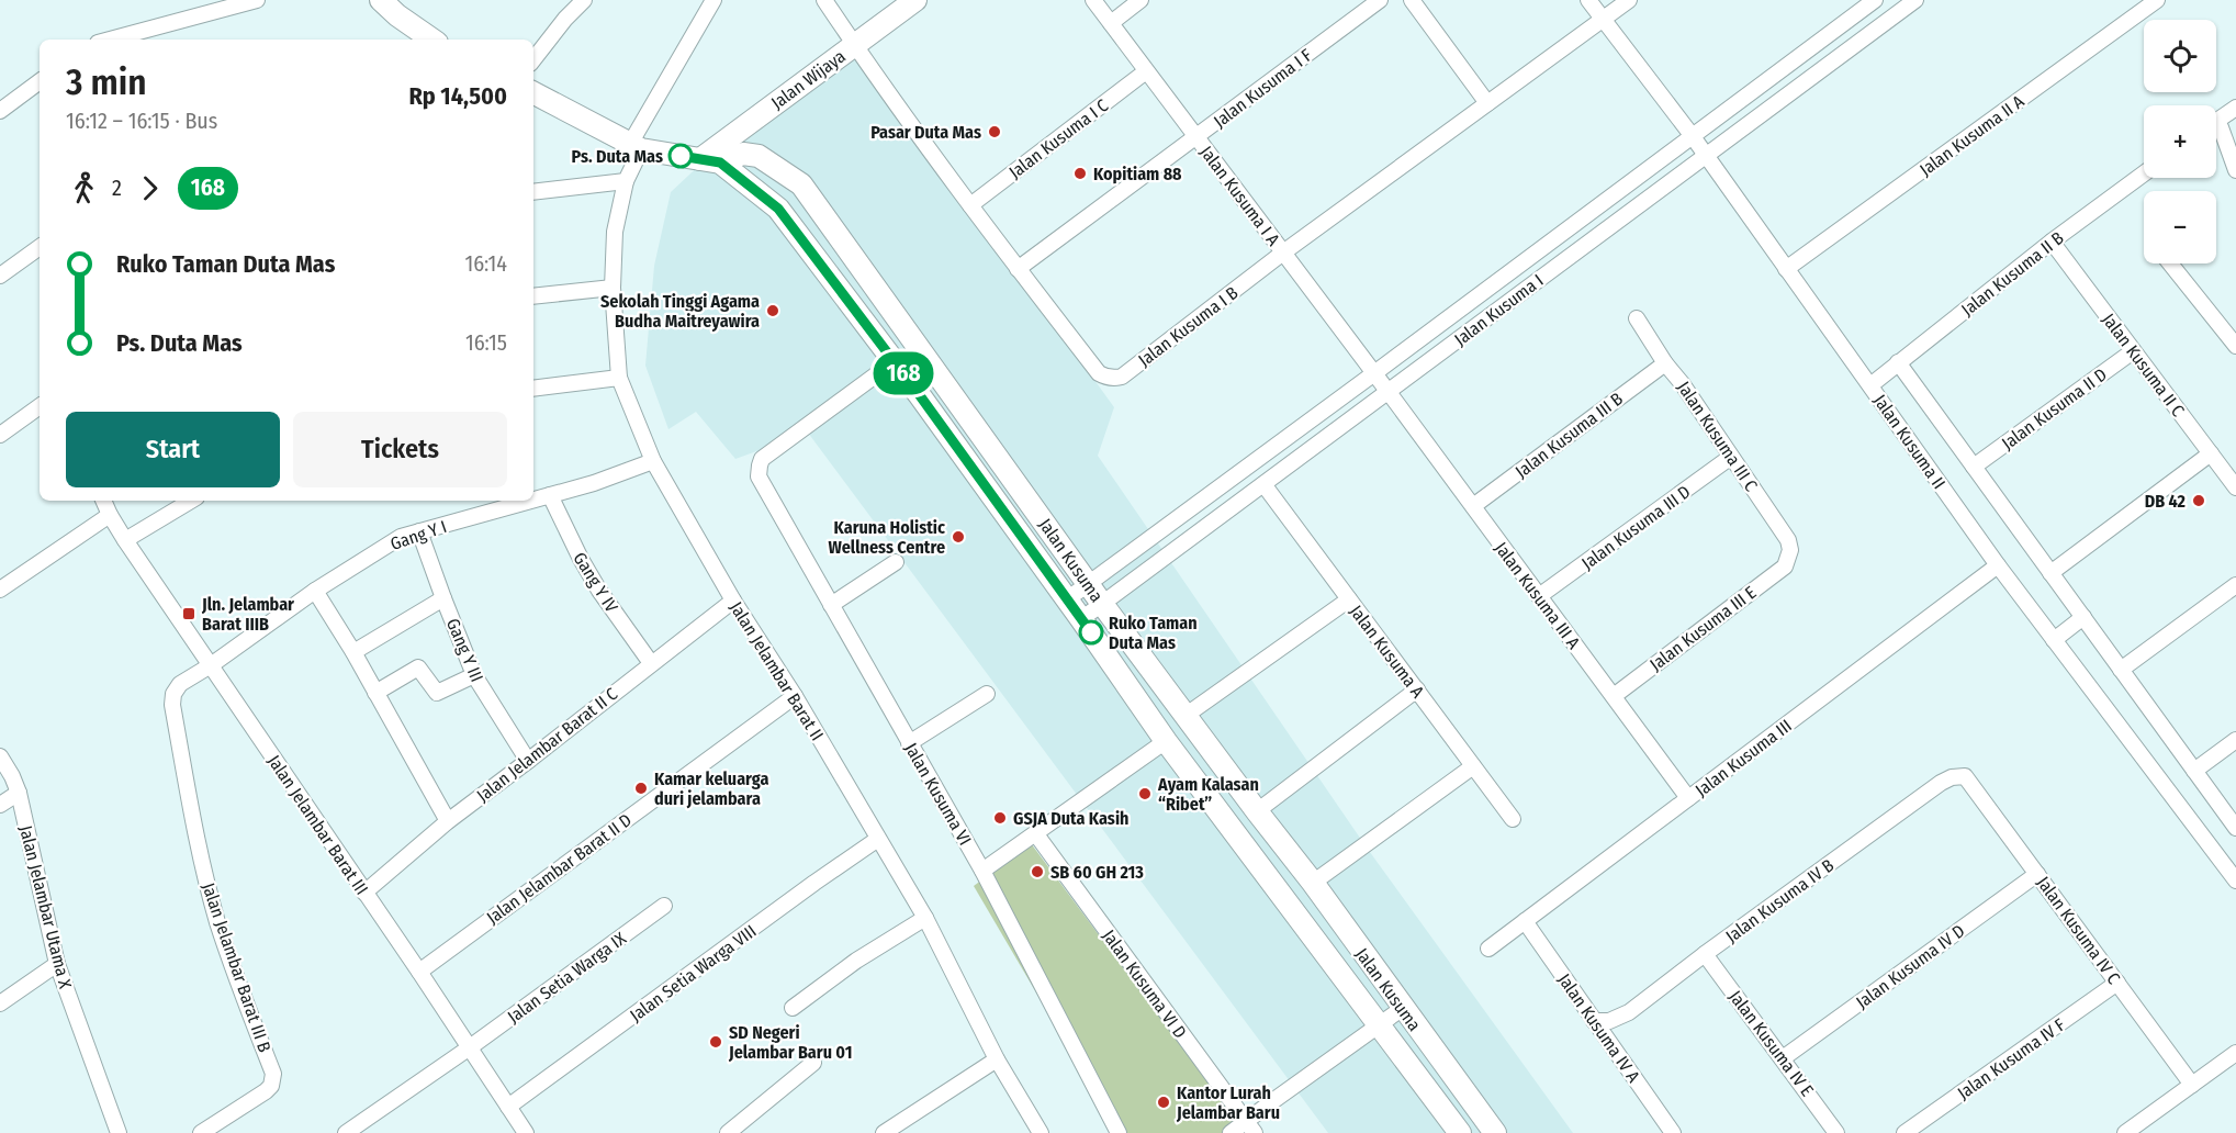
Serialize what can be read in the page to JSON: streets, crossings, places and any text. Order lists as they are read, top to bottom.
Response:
{
  "streets": {
    "street": [
      "Jalan Wijaya",
      "Jalan Kusuma I F",
      "Jalan Kusuma II A",
      "Jalan Kusuma I C",
      "Jalan Kusuma I A",
      "Jalan Kusuma II B",
      "Jalan Kusuma I",
      "Jalan Kusuma I B",
      "Jalan Kusuma II C",
      "Jalan Kusuma II D",
      "Jalan Kusuma III B",
      "Jalan Kusuma III C",
      "Jalan Kusuma II",
      "Jalan Kusuma III D",
      "Gang Y I",
      "Jalan Kusuma",
      "Gang Y IV",
      "Jalan Kusuma III A",
      "Jalan Kusuma III E",
      "Gang Y III",
      "Jalan Kusuma A",
      "Jalan Jelambar Barat II",
      "Jalan Jelambar Barat II C",
      "Jalan Kusuma III",
      "Jalan Kusuma VI",
      "Jalan Jelambar Barat III",
      "Jalan Jelambar Barat II D",
      "Jalan Kusuma IV B",
      "Jalan Jelambar Utama X",
      "Jalan Kusuma IV C",
      "Jalan Kusuma IV D",
      "Jalan Jelambar Barat III B",
      "Jalan Setia Warga VIII",
      "Jalan Setia Warga IX",
      "Jalan Kusuma VI D",
      "Jalan Kusuma IV A",
      "Jalan Kusuma IV E",
      "Jalan Kusuma IV F"
    ]
  },
  "crossings": [
    ["Jalan Wijaya", "Jalan Kusuma I B"],
    ["Jalan Wijaya", "Jalan Kusuma"],
    ["Jalan Kusuma I F", "Jalan Kusuma I A"],
    ["Jalan Kusuma I F", "Jalan Kusuma I B"],
    ["Jalan Kusuma II A", "Jalan Kusuma II"],
    ["Jalan Kusuma I C", "Jalan Kusuma I A"],
    ["Jalan Kusuma I C", "Jalan Kusuma I B"],
    ["Jalan Kusuma I A", "Jalan Kusuma I"],
    ["Jalan Kusuma I A", "Jalan Kusuma I B"],
    ["Jalan Kusuma I A", "Jalan Kusuma III A"],
    ["Jalan Kusuma II B", "Jalan Kusuma II C"],
    ["Jalan Kusuma II B", "Jalan Kusuma II"],
    ["Jalan Kusuma I", "Jalan Kusuma II"],
    ["Jalan Kusuma I", "Jalan Kusuma"],
    ["Jalan Kusuma I", "Jalan Kusuma III A"],
    ["Jalan Kusuma I", "Jalan Kusuma A"],
    ["Jalan Kusuma I B", "Jalan Kusuma II"],
    ["Jalan Kusuma II C", "Jalan Kusuma II D"],
    ["Jalan Kusuma III B", "Jalan Kusuma III C"],
    ["Jalan Kusuma III B", "Jalan Kusuma III A"],
    ["Jalan Kusuma III C", "Jalan Kusuma III D"],
    ["Jalan Kusuma III C", "Jalan Kusuma III E"],
    ["Jalan Kusuma II", "Jalan Kusuma III"],
    ["Jalan Kusuma III D", "Jalan Kusuma III A"],
    ["Gang Y I", "Gang Y IV"],
    ["Gang Y I", "Gang Y III"],
    ["Gang Y I", "Jalan Jelambar Barat II"],
    ["Gang Y I", "Jalan Jelambar Barat III"],
    ["Gang Y I", "Jalan Jelambar Barat III B"],
    ["Jalan Kusuma", "Jalan Jelambar Barat II"],
    ["Jalan Kusuma", "Jalan Kusuma VI"],
    ["Gang Y IV", "Jalan Jelambar Barat II C"],
    ["Jalan Kusuma III A", "Jalan Kusuma III E"],
    ["Jalan Kusuma III A", "Jalan Kusuma III"],
    ["Gang Y III", "Jalan Jelambar Barat II C"],
    ["Jalan Jelambar Barat II", "Jalan Jelambar Barat II C"],
    ["Jalan Jelambar Barat II", "Jalan Jelambar Barat II D"],
    ["Jalan Jelambar Barat II", "Jalan Setia Warga VIII"],
    ["Jalan Jelambar Barat II C", "Jalan Jelambar Barat III"],
    ["Jalan Kusuma III", "Jalan Kusuma IV A"],
    ["Jalan Jelambar Barat III", "Jalan Jelambar Barat II D"],
    ["Jalan Jelambar Barat III", "Jalan Jelambar Barat III B"],
    ["Jalan Jelambar Barat III", "Jalan Setia Warga VIII"],
    ["Jalan Jelambar Barat III", "Jalan Setia Warga IX"],
    ["Jalan Kusuma IV B", "Jalan Kusuma IV C"],
    ["Jalan Kusuma IV B", "Jalan Kusuma IV A"],
    ["Jalan Kusuma IV B", "Jalan Kusuma IV E"],
    ["Jalan Kusuma IV C", "Jalan Kusuma IV D"],
    ["Jalan Kusuma IV C", "Jalan Kusuma IV F"],
    ["Jalan Kusuma IV D", "Jalan Kusuma IV E"]
  ],
  "places": {
    "other": [
      "Pasar Duta Mas",
      "Ps. Duta Mas",
      "Kopitiam 88",
      "Sekolah Tinggi Agama Budha Maitreyawira",
      "DB 42",
      "Karuna Holistic Wellness Centre",
      "Ruko Taman Duta Mas",
      "Kamar keluarga duri jelambara",
      "Ayam Kalasan “Ribet”",
      "GSJA Duta Kasih",
      "SB 60 GH 213",
      "SD Negeri Jelambar Baru 01",
      "Kantor Lurah Jelambar Baru"
    ],
    "transit": ["Jln. Jelambar Barat IIIB"]
  },
  "lines": ["bus line 168"],
  "page": {
    "on_map": "168",
    "map_buttons": ["+", "−"],
    "heading": ["3 min", "16:12 – 16:15 · Bus", "Rp 14,500"],
    "legs": ["2", "168"],
    "list": [
      {
        "name": "Ruko Taman Duta Mas",
        "value": "16:14"
      },
      {
        "name": "Ps. Duta Mas",
        "value": "16:15"
      }
    ],
    "buttons": ["Start", "Tickets"]
  }
}
